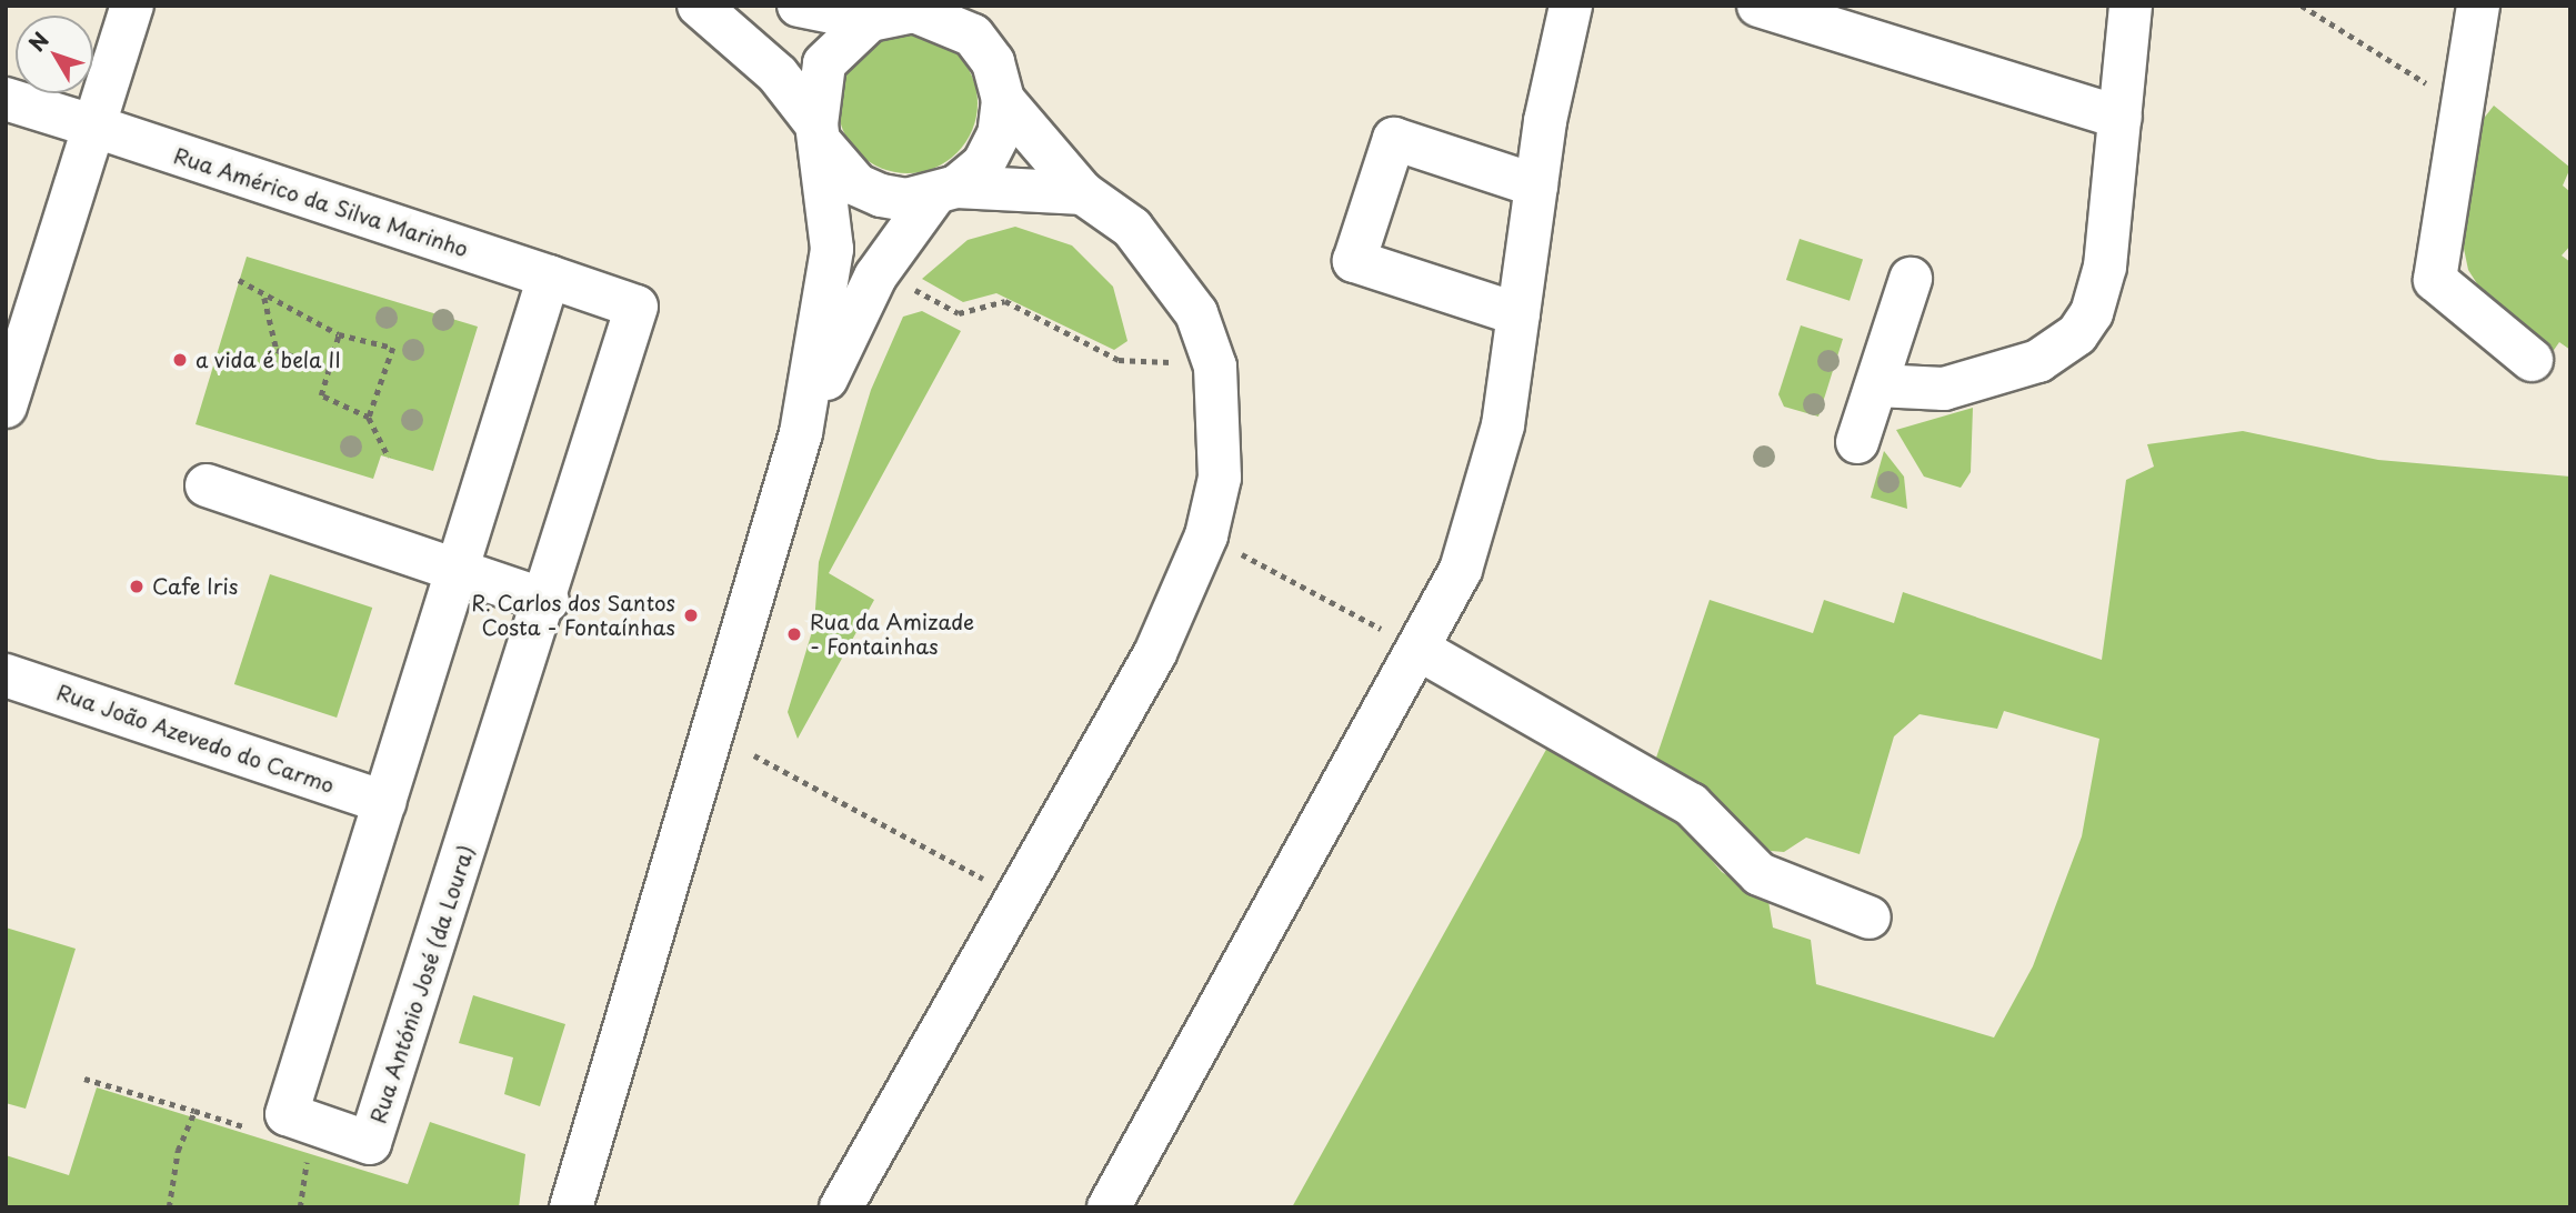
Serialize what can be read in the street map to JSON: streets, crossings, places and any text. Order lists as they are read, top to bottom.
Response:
{
  "streets": {
    "street": ["Rua Américo da Silva Marinho", "Rua João Azevedo do Carmo", "Rua António José (da Loura)"]
  },
  "crossings": [
    ["Rua Américo da Silva Marinho", "Rua António José (da Loura)"],
    ["Rua João Azevedo do Carmo", "Rua António José (da Loura)"]
  ],
  "places": [
    "a vida é bela II",
    "Cafe Iris",
    "R. Carlos dos Santos Costa - Fontaínhas",
    "Rua da Amizade - Fontainhas"
  ],
  "north": "top left"
}
